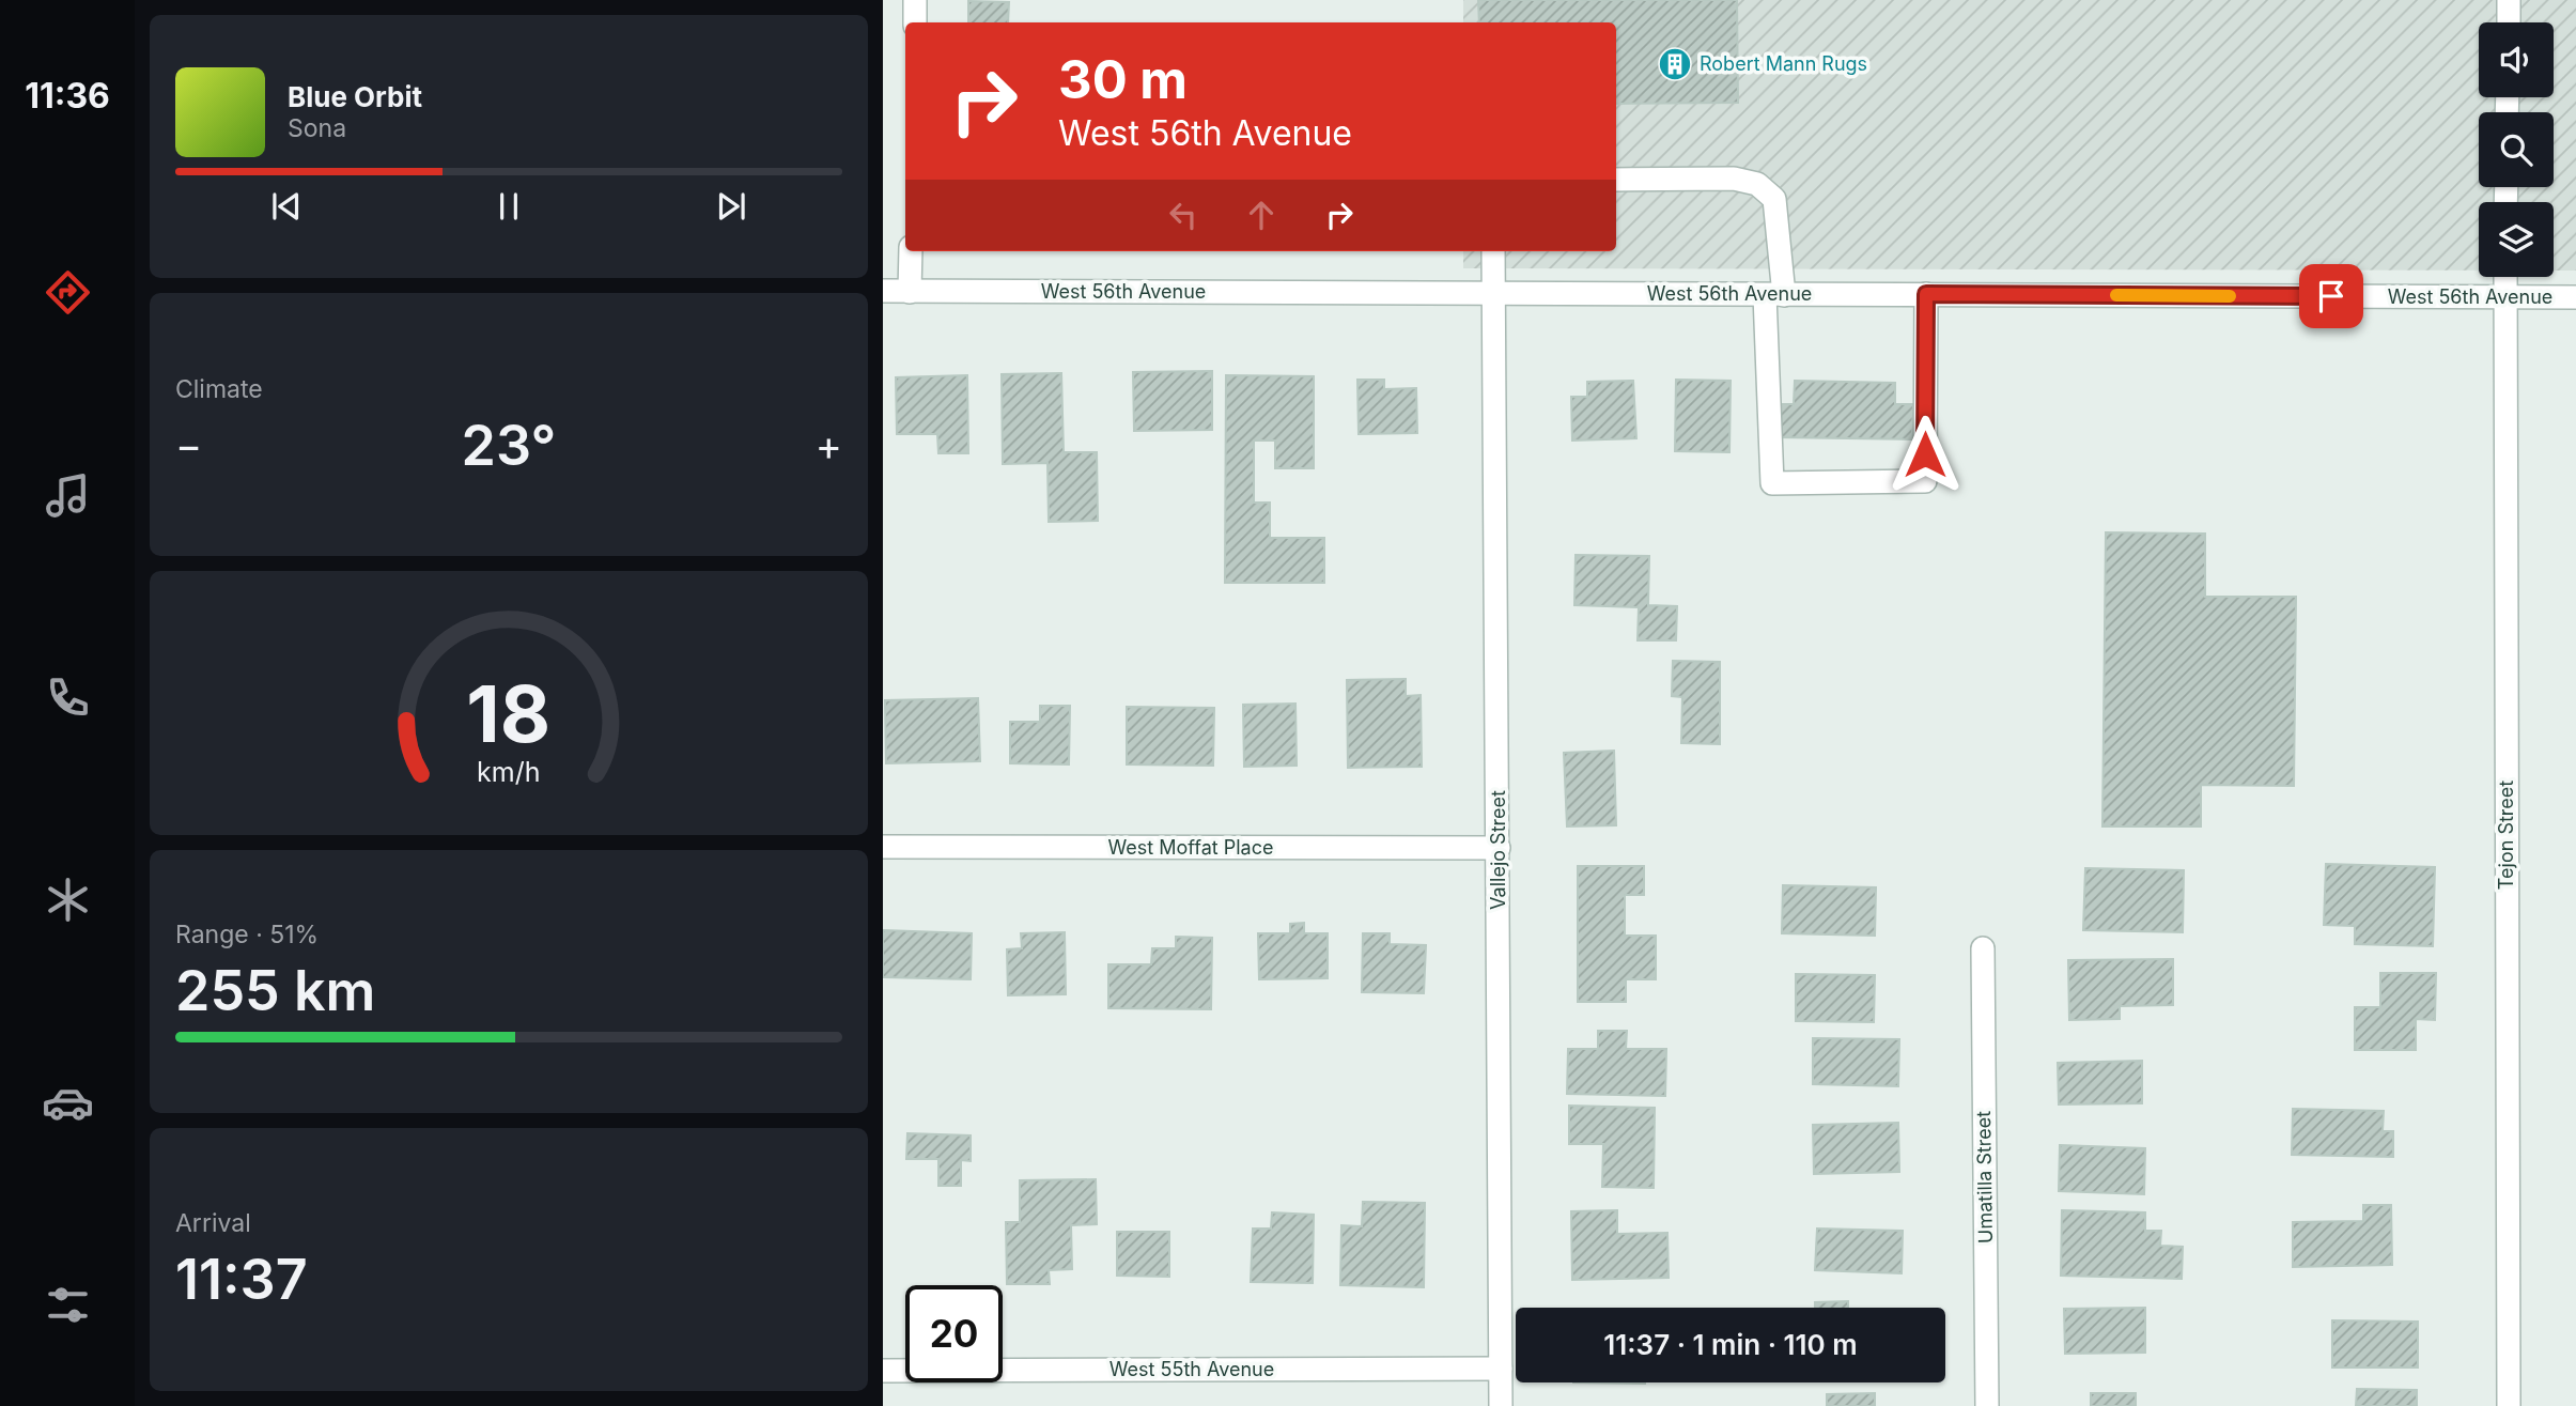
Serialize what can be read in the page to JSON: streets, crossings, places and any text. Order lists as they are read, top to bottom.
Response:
{
  "streets": {
    "street": [
      "West 56th Avenue",
      "Tejon Street",
      "West Moffat Place",
      "Vallejo Street",
      "Umatilla Street",
      "West 55th Avenue"
    ]
  },
  "crossings": [
    ["West 56th Avenue", "Tejon Street"],
    ["West 56th Avenue", "Vallejo Street"],
    ["West Moffat Place", "Vallejo Street"],
    ["Vallejo Street", "West 55th Avenue"]
  ],
  "places": {
    "building": ["Robert Mann Rugs"]
  },
  "page": {
    "tabs": "11:36",
    "turn": ["30 m", "West 56th Avenue"],
    "song": ["Blue Orbit", "Sona"],
    "tile": [
      "Climate",
      ["Range · 51%", "255 km"],
      ["Arrival", "11:37"]
    ],
    "heat": ["−", "23°", "+"],
    "limit": "20",
    "trip": "11:37 · 1 min · 110 m",
    "gauge": ["18", "km/h"]
  }
}
